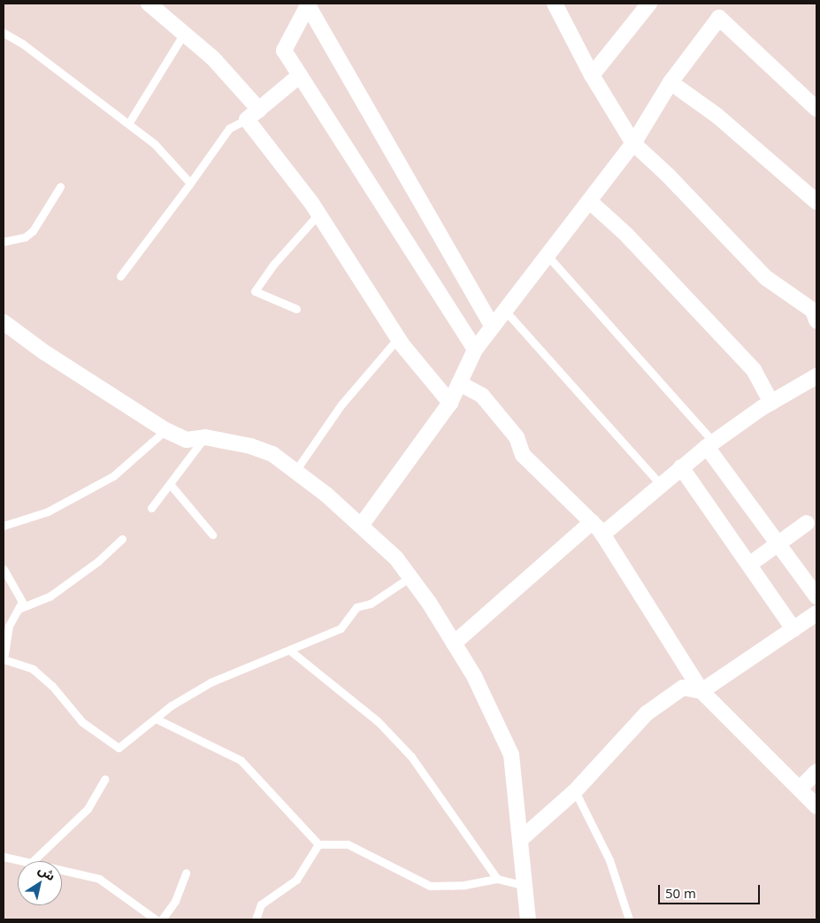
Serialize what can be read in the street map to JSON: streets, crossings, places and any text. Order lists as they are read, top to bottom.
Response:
{
  "scale_bar": "50 m",
  "north": "top right"
}
